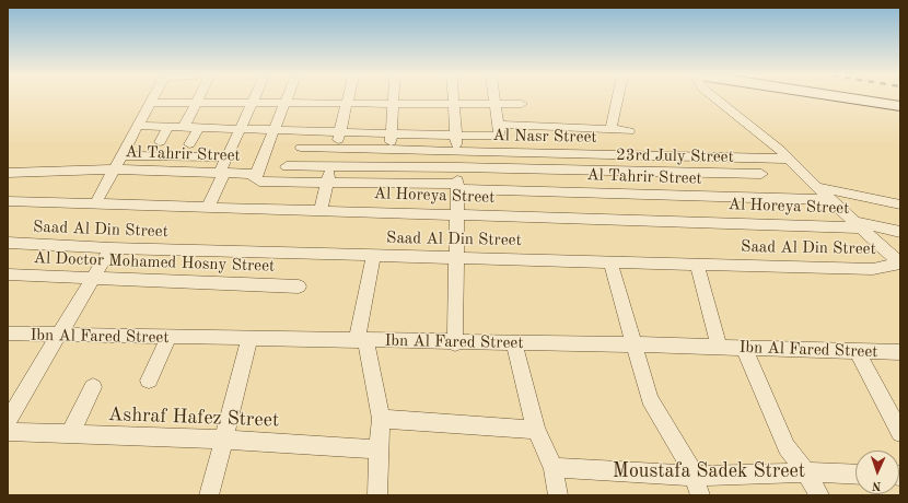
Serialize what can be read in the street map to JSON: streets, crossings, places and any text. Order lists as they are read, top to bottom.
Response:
{
  "streets": {
    "street": [
      "Al Nasr Street",
      "Al Tahrir Street",
      "23rd July Street",
      "Al Horeya Street",
      "Saad Al Din Street",
      "Al Doctor Mohamed Hosny Street",
      "Ibn Al Fared Street",
      "Ashraf Hafez Street",
      "Moustafa Sadek Street"
    ]
  },
  "north": "bottom"
}
